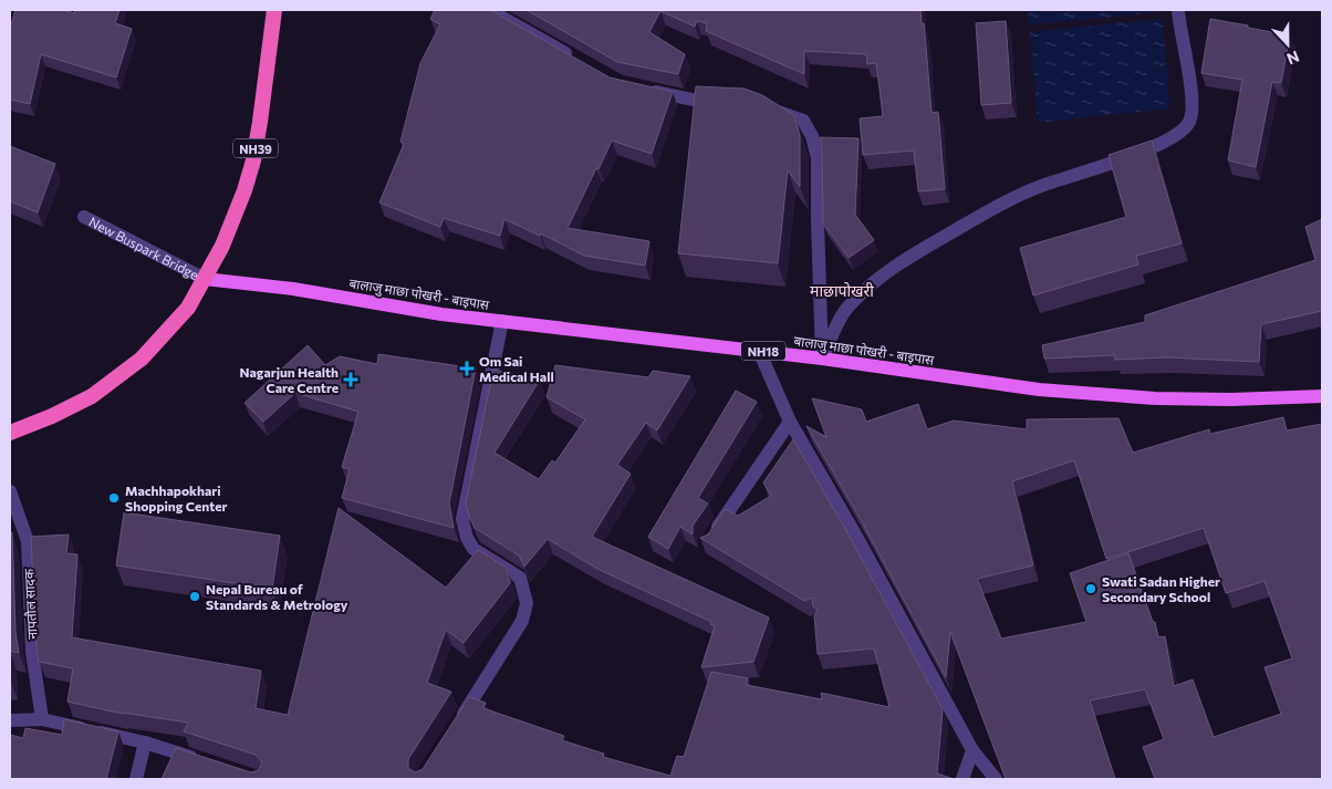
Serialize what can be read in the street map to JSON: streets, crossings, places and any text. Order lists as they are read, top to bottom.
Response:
{
  "streets": {
    "highway": ["NH39"],
    "main road": ["बालाजु माछा पोखरी - बाइपास", "NH18"],
    "street": ["New Buspark Bridge", "नापतौल सादक"]
  },
  "crossings": [
    ["NH39", "New Buspark Bridge"],
    ["NH39", "बालाजु माछा पोखरी - बाइपास"],
    ["New Buspark Bridge", "बालाजु माछा पोखरी - बाइपास"]
  ],
  "districts": ["माछापोखरी"],
  "places": {
    "health": ["Om Sai Medical Hall", "Nagarjun Health Care Centre"],
    "other": ["Machhapokhari Shopping Center", "Swati Sadan Higher Secondary School", "Nepal Bureau of Standards & Metrology"]
  },
  "north": "bottom"
}
